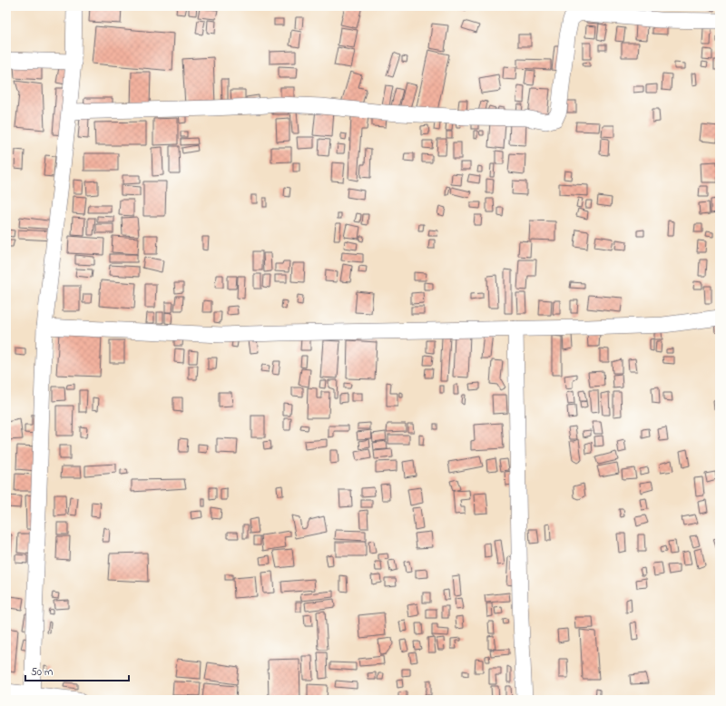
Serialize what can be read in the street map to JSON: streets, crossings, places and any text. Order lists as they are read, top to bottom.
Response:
{
  "scale_bar": "50 m"
}
